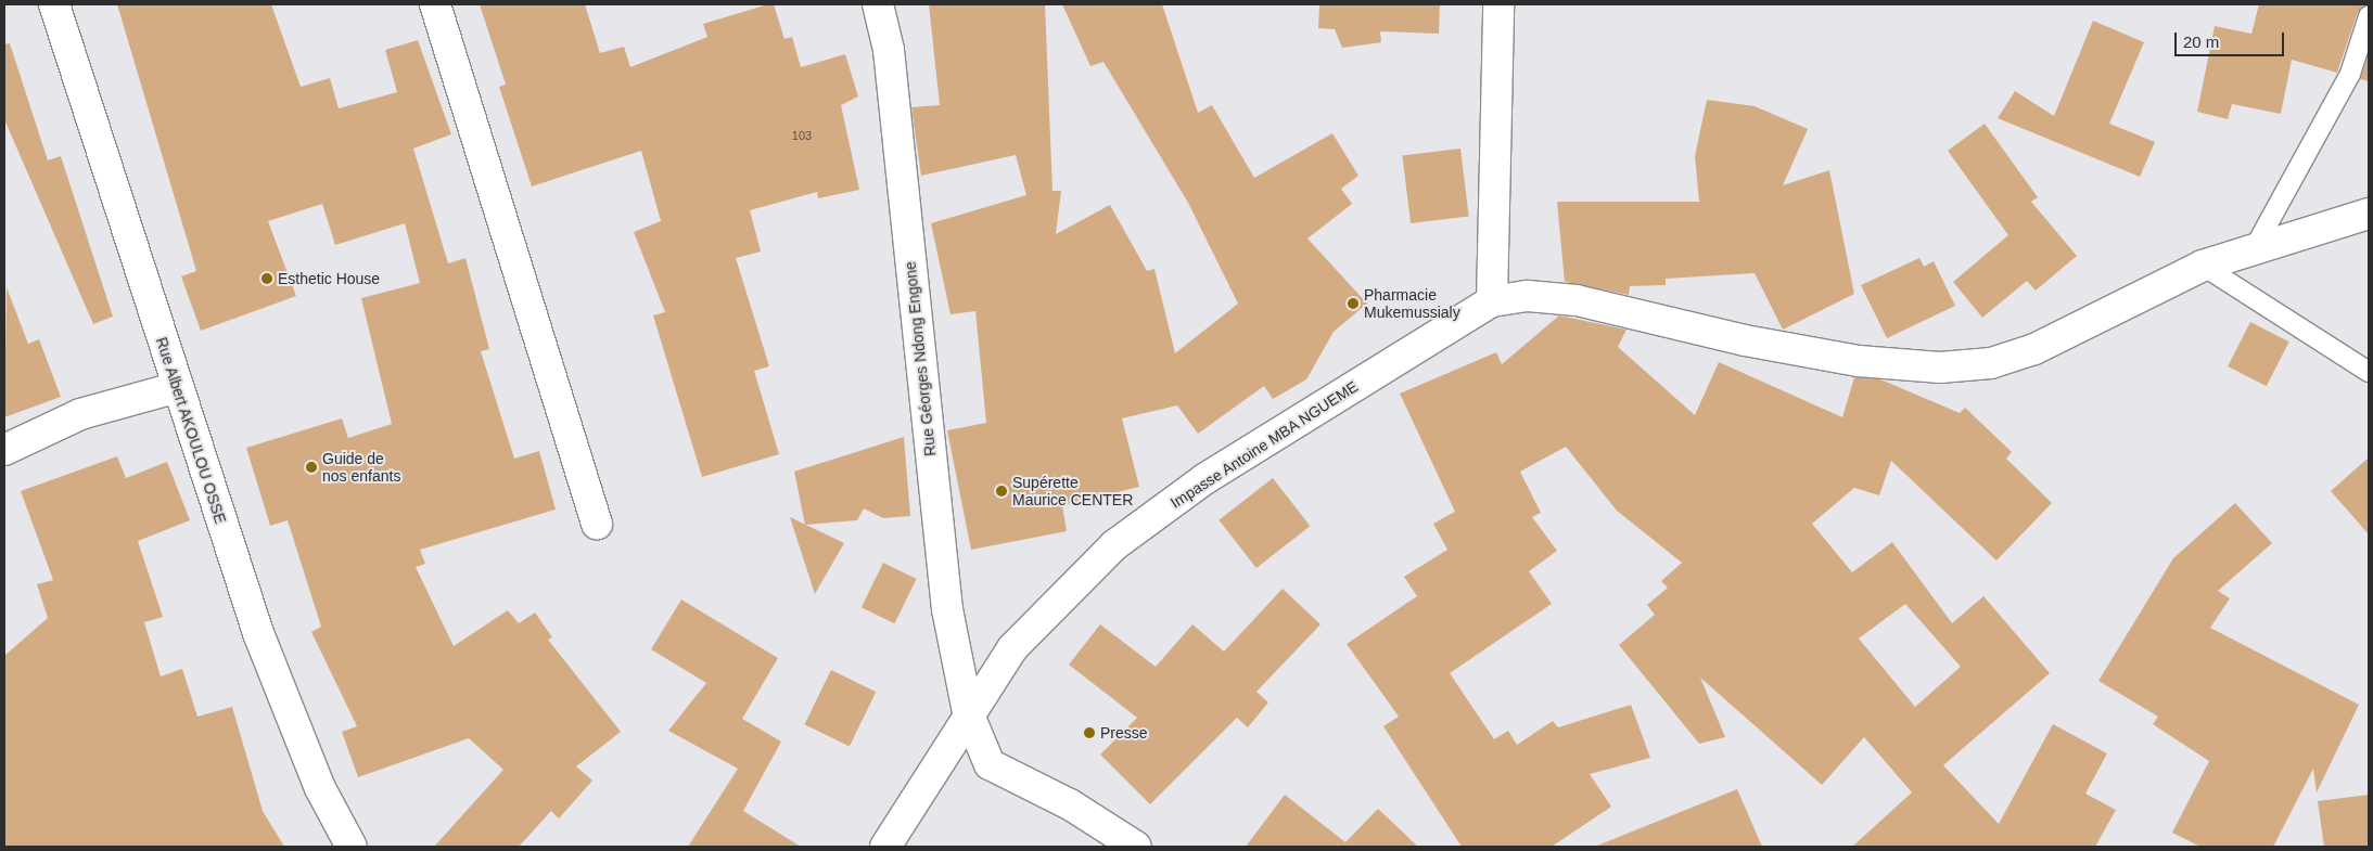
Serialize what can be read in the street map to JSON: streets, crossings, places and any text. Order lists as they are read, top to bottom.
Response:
{
  "streets": {
    "street": ["Rue Géorges Ndong Engone", "Rue Albert AKOULOU OSSE", "Impasse Antoine MBA NGUEME"]
  },
  "crossings": [
    ["Rue Géorges Ndong Engone", "Impasse Antoine MBA NGUEME"]
  ],
  "places": [
    "Esthetic House",
    "Pharmacie Mukemussialy",
    "Guide de nos enfants",
    "Supérette Maurice CENTER",
    "Presse"
  ],
  "house_numbers": ["103"],
  "scale_bar": "20 m"
}
